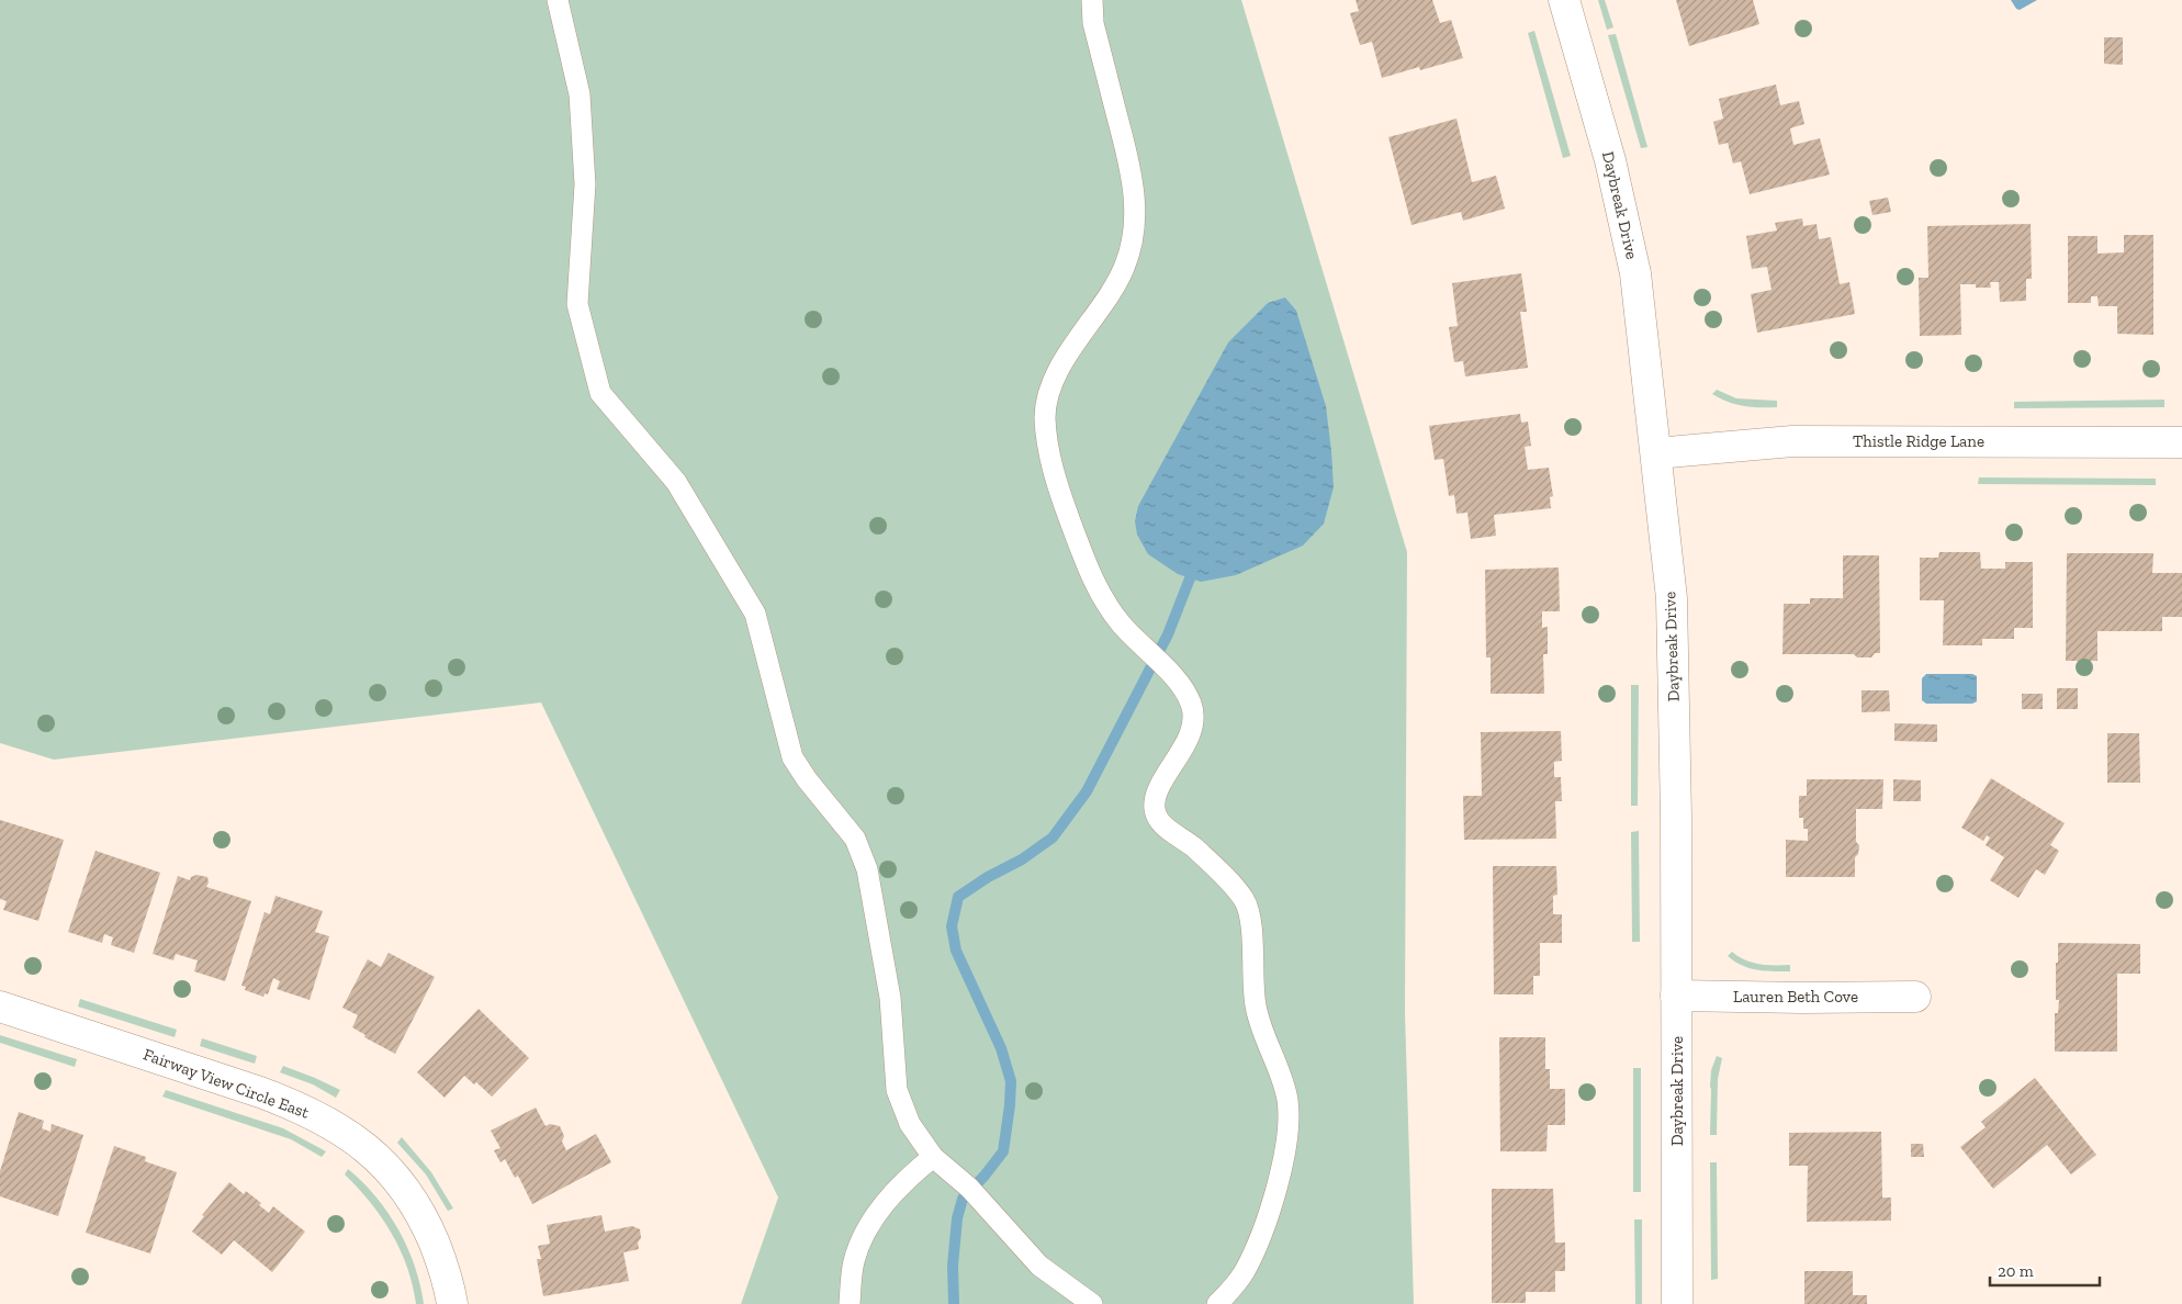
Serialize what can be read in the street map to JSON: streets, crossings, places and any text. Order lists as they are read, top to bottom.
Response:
{
  "streets": {
    "street": [
      "Daybreak Drive",
      "Thistle Ridge Lane",
      "Lauren Beth Cove",
      "Fairway View Circle East"
    ]
  },
  "crossings": [
    ["Daybreak Drive", "Thistle Ridge Lane"],
    ["Daybreak Drive", "Lauren Beth Cove"]
  ],
  "scale_bar": "20 m"
}
